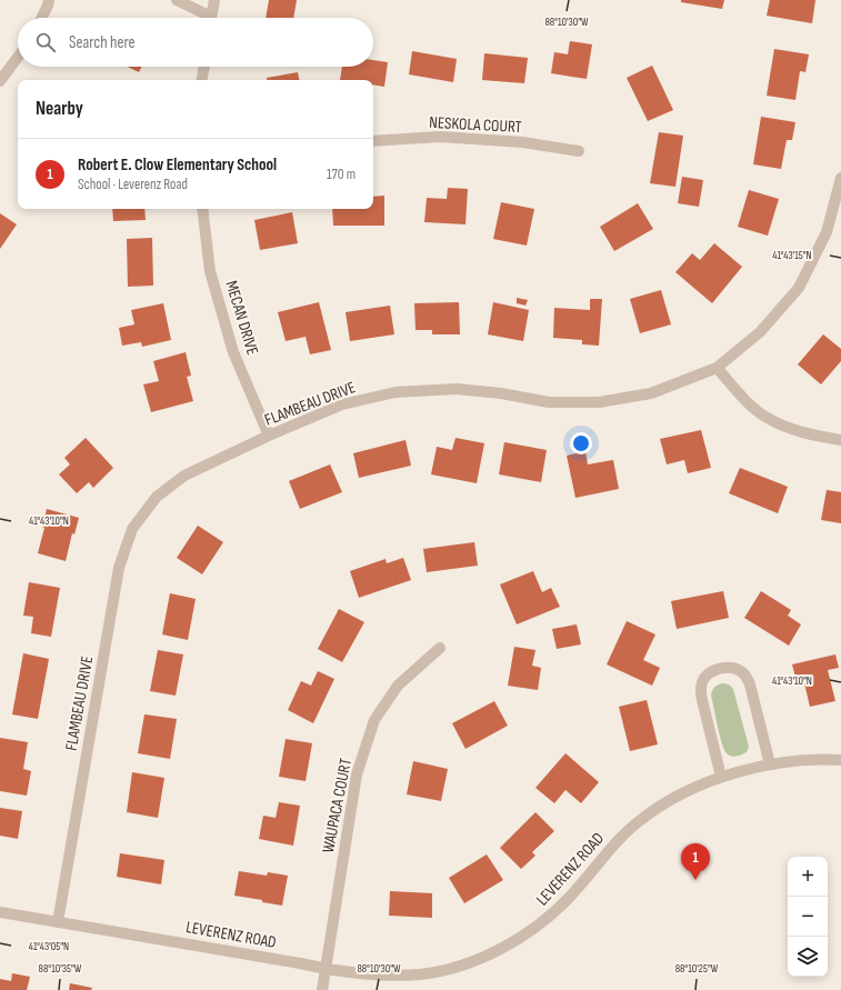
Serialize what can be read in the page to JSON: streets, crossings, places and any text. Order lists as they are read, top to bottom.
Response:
{
  "streets": {
    "street": [
      "NESKOLA COURT",
      "MECAN DRIVE",
      "FLAMBEAU DRIVE",
      "WAUPACA COURT",
      "LEVERENZ ROAD"
    ]
  },
  "crossings": [
    ["MECAN DRIVE", "FLAMBEAU DRIVE"],
    ["FLAMBEAU DRIVE", "LEVERENZ ROAD"],
    ["WAUPACA COURT", "LEVERENZ ROAD"]
  ],
  "page": {
    "search": "Search here",
    "heading": "Nearby",
    "list": [
      {
        "mark": "1",
        "name": "Robert E. Clow Elementary School",
        "note": "School · Leverenz Road",
        "value": "170 m"
      }
    ],
    "pins": "1",
    "map_buttons": ["+", "−"]
  },
  "coordinates": [
    "88°10'30\"W",
    "41°43'15\"N",
    "41°43'10\"N",
    "41°43'05\"N",
    "88°10'35\"W",
    "88°10'25\"W"
  ]
}
